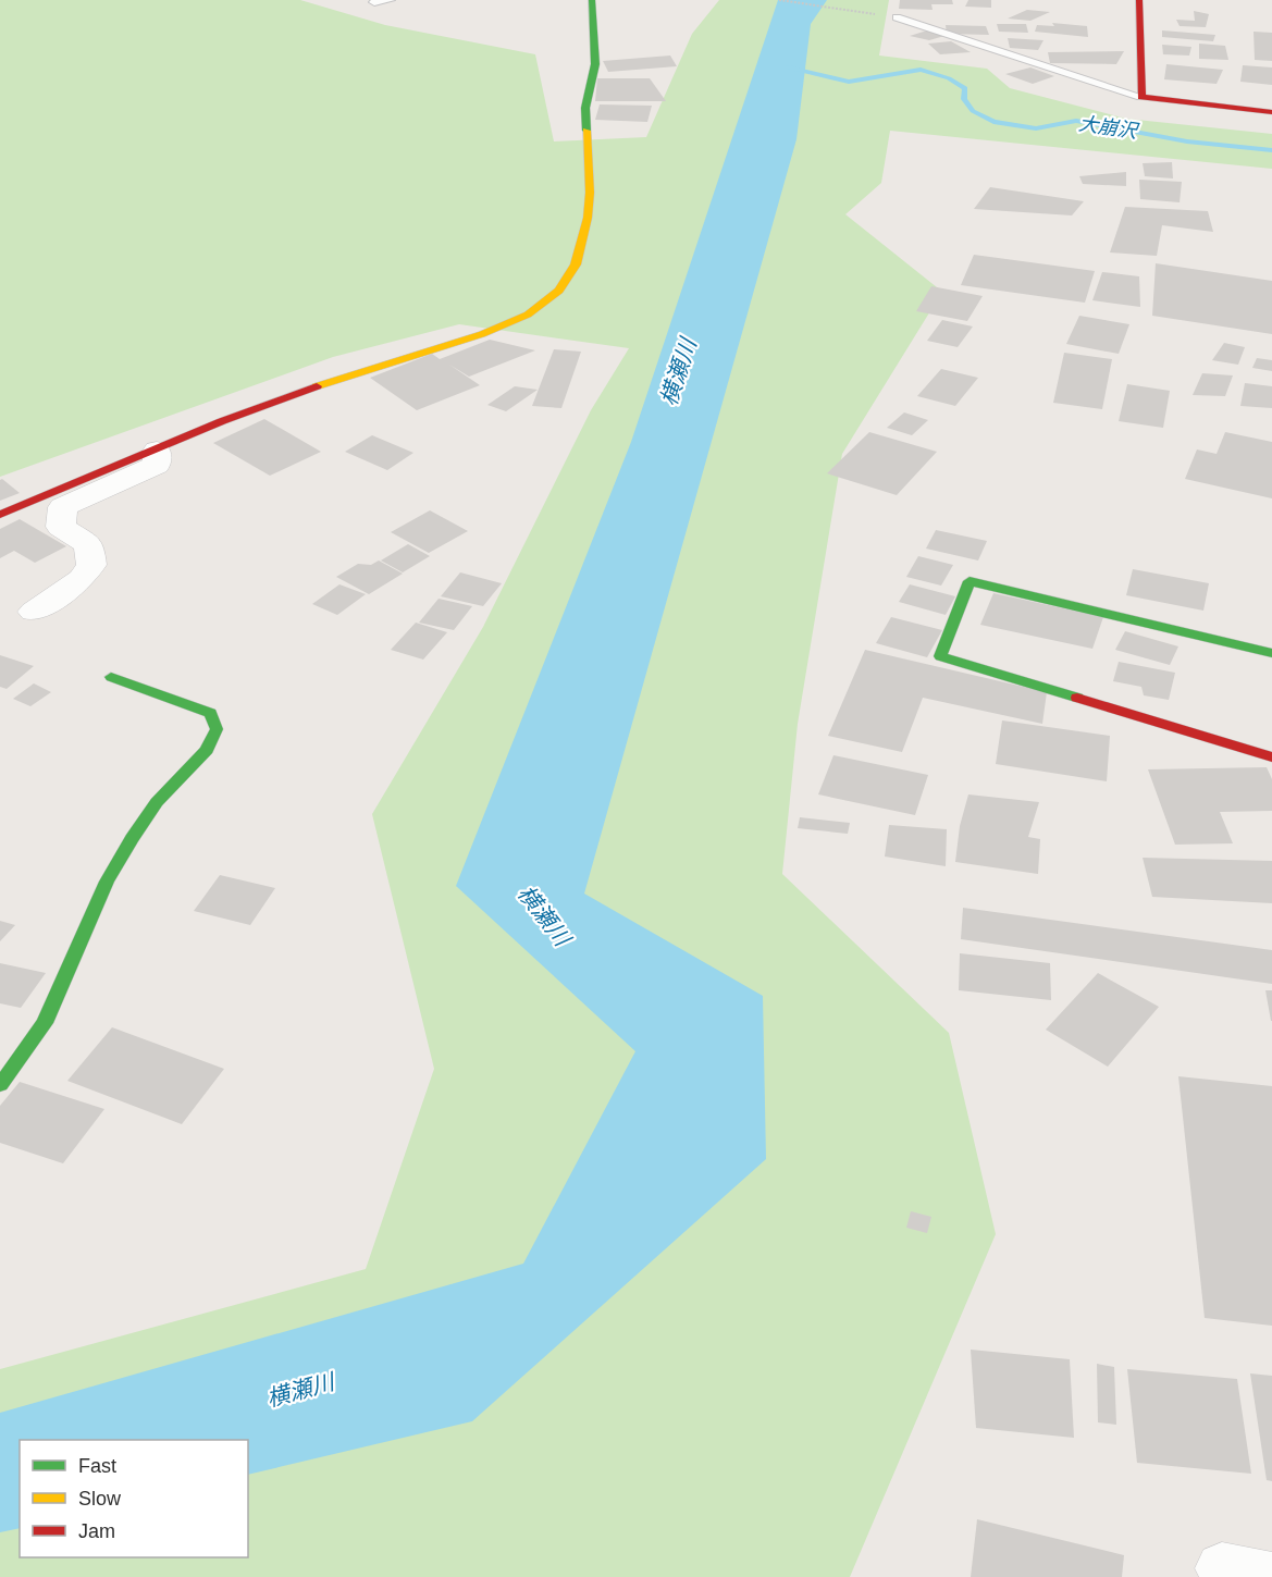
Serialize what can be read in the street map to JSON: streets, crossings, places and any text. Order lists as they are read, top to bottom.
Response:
{
  "water": ["大崩沢", "横瀬川"],
  "legend": ["Fast", "Slow", "Jam"]
}
